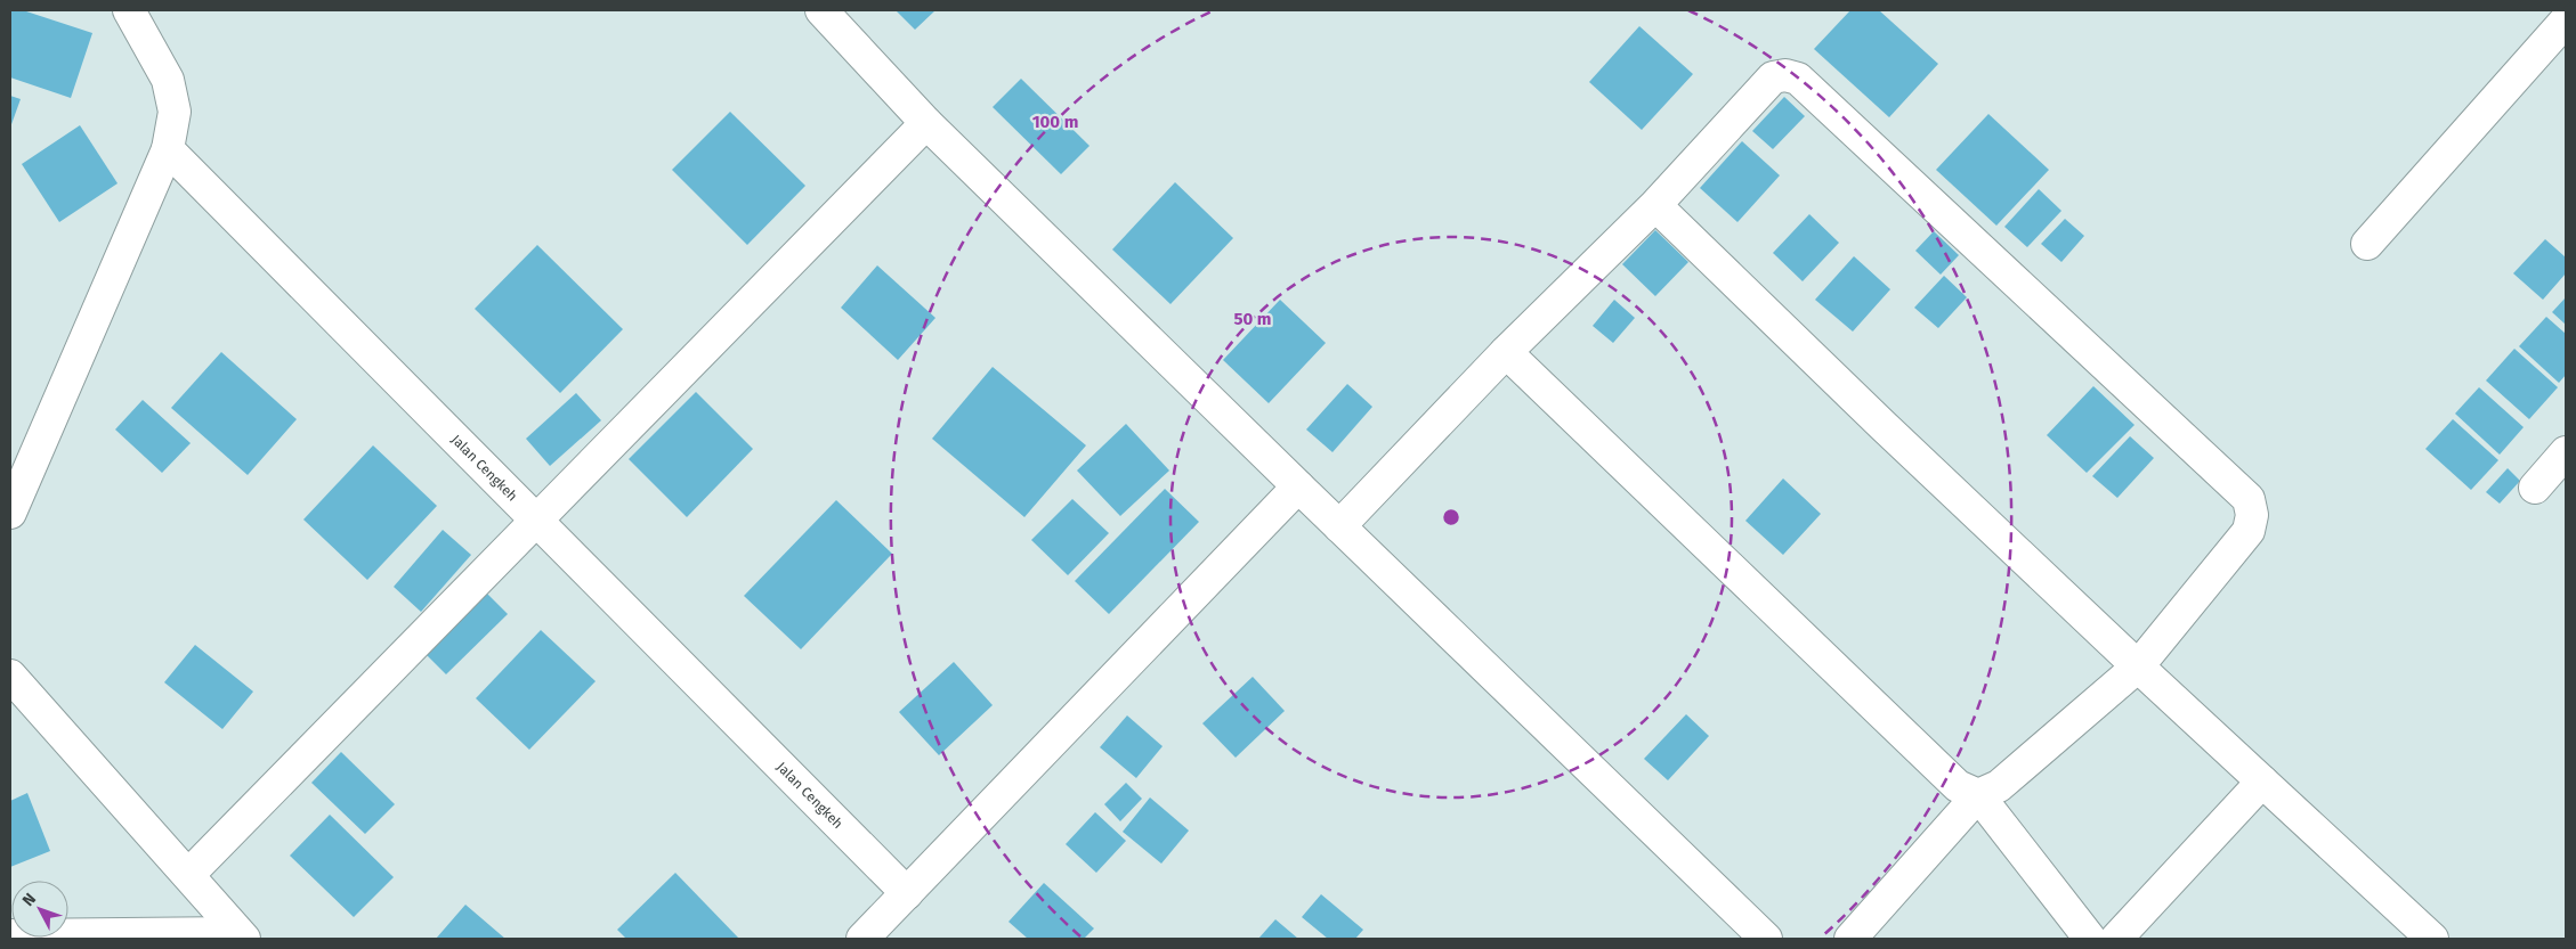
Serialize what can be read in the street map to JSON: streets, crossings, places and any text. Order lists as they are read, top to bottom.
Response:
{
  "streets": {
    "street": ["Jalan Cengkeh"]
  },
  "north": "top left",
  "rings": ["100 m", "50 m"]
}
